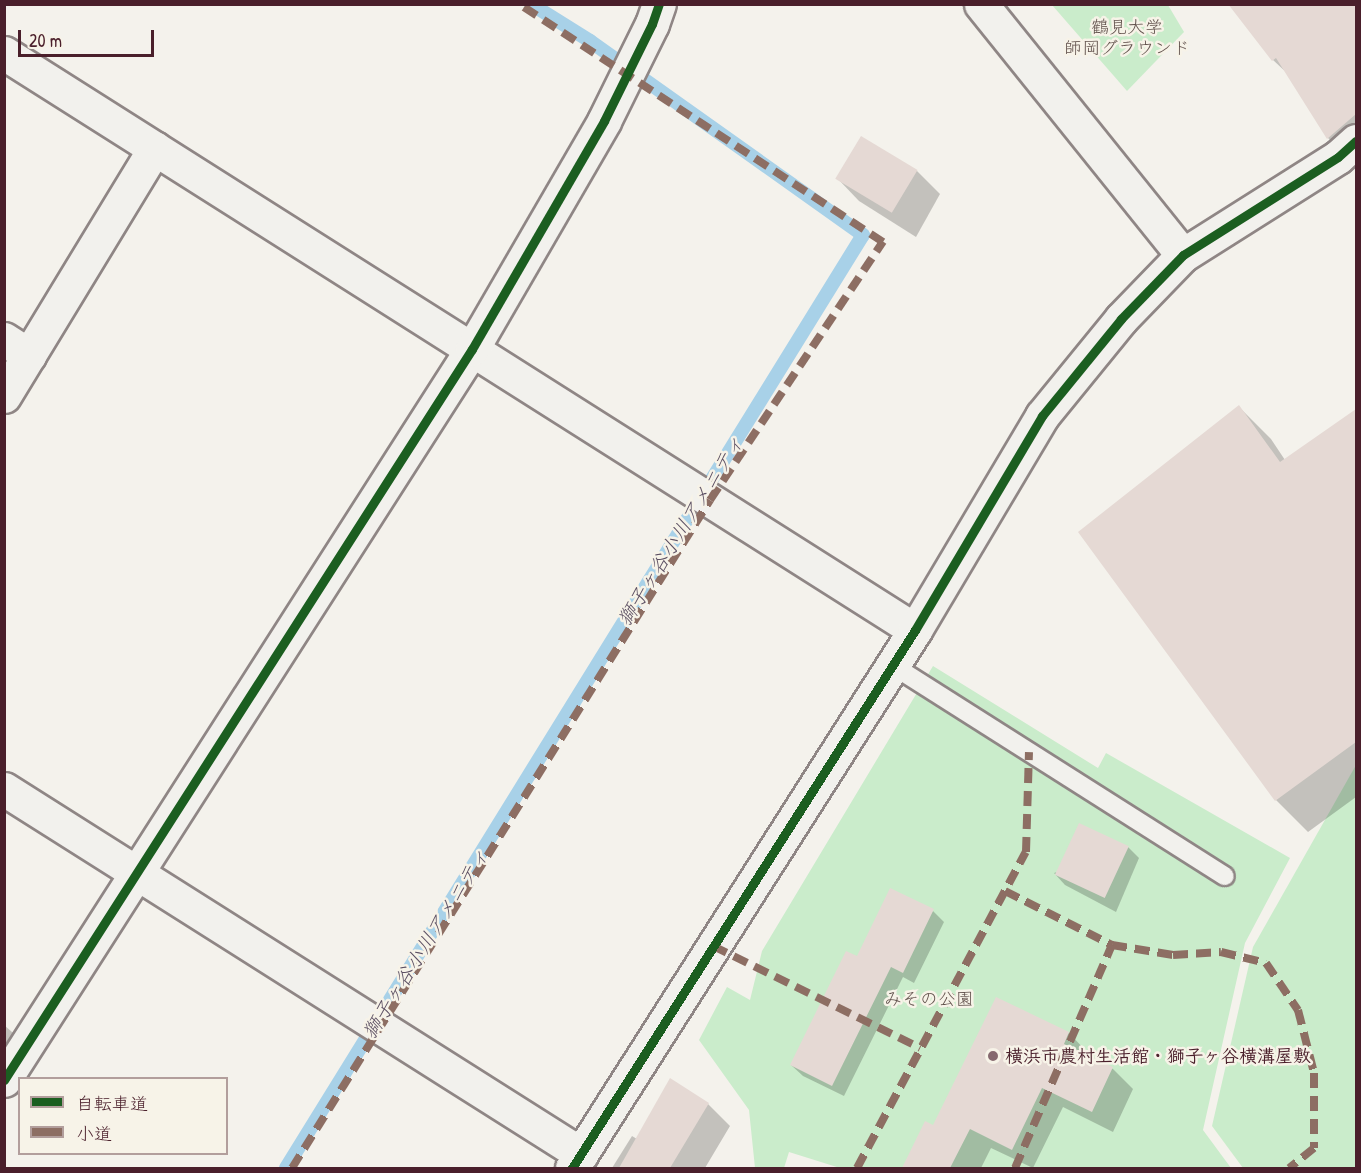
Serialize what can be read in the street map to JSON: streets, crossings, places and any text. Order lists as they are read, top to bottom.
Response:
{
  "water": ["獅子ヶ谷小川アメニティ"],
  "parks": ["鶴見大学 師岡グラウンド", "みその公園"],
  "places": ["横浜市農村生活館・獅子ヶ谷横溝屋敷"],
  "legend": ["自転車道", "小道"],
  "scale_bar": "20 m"
}
